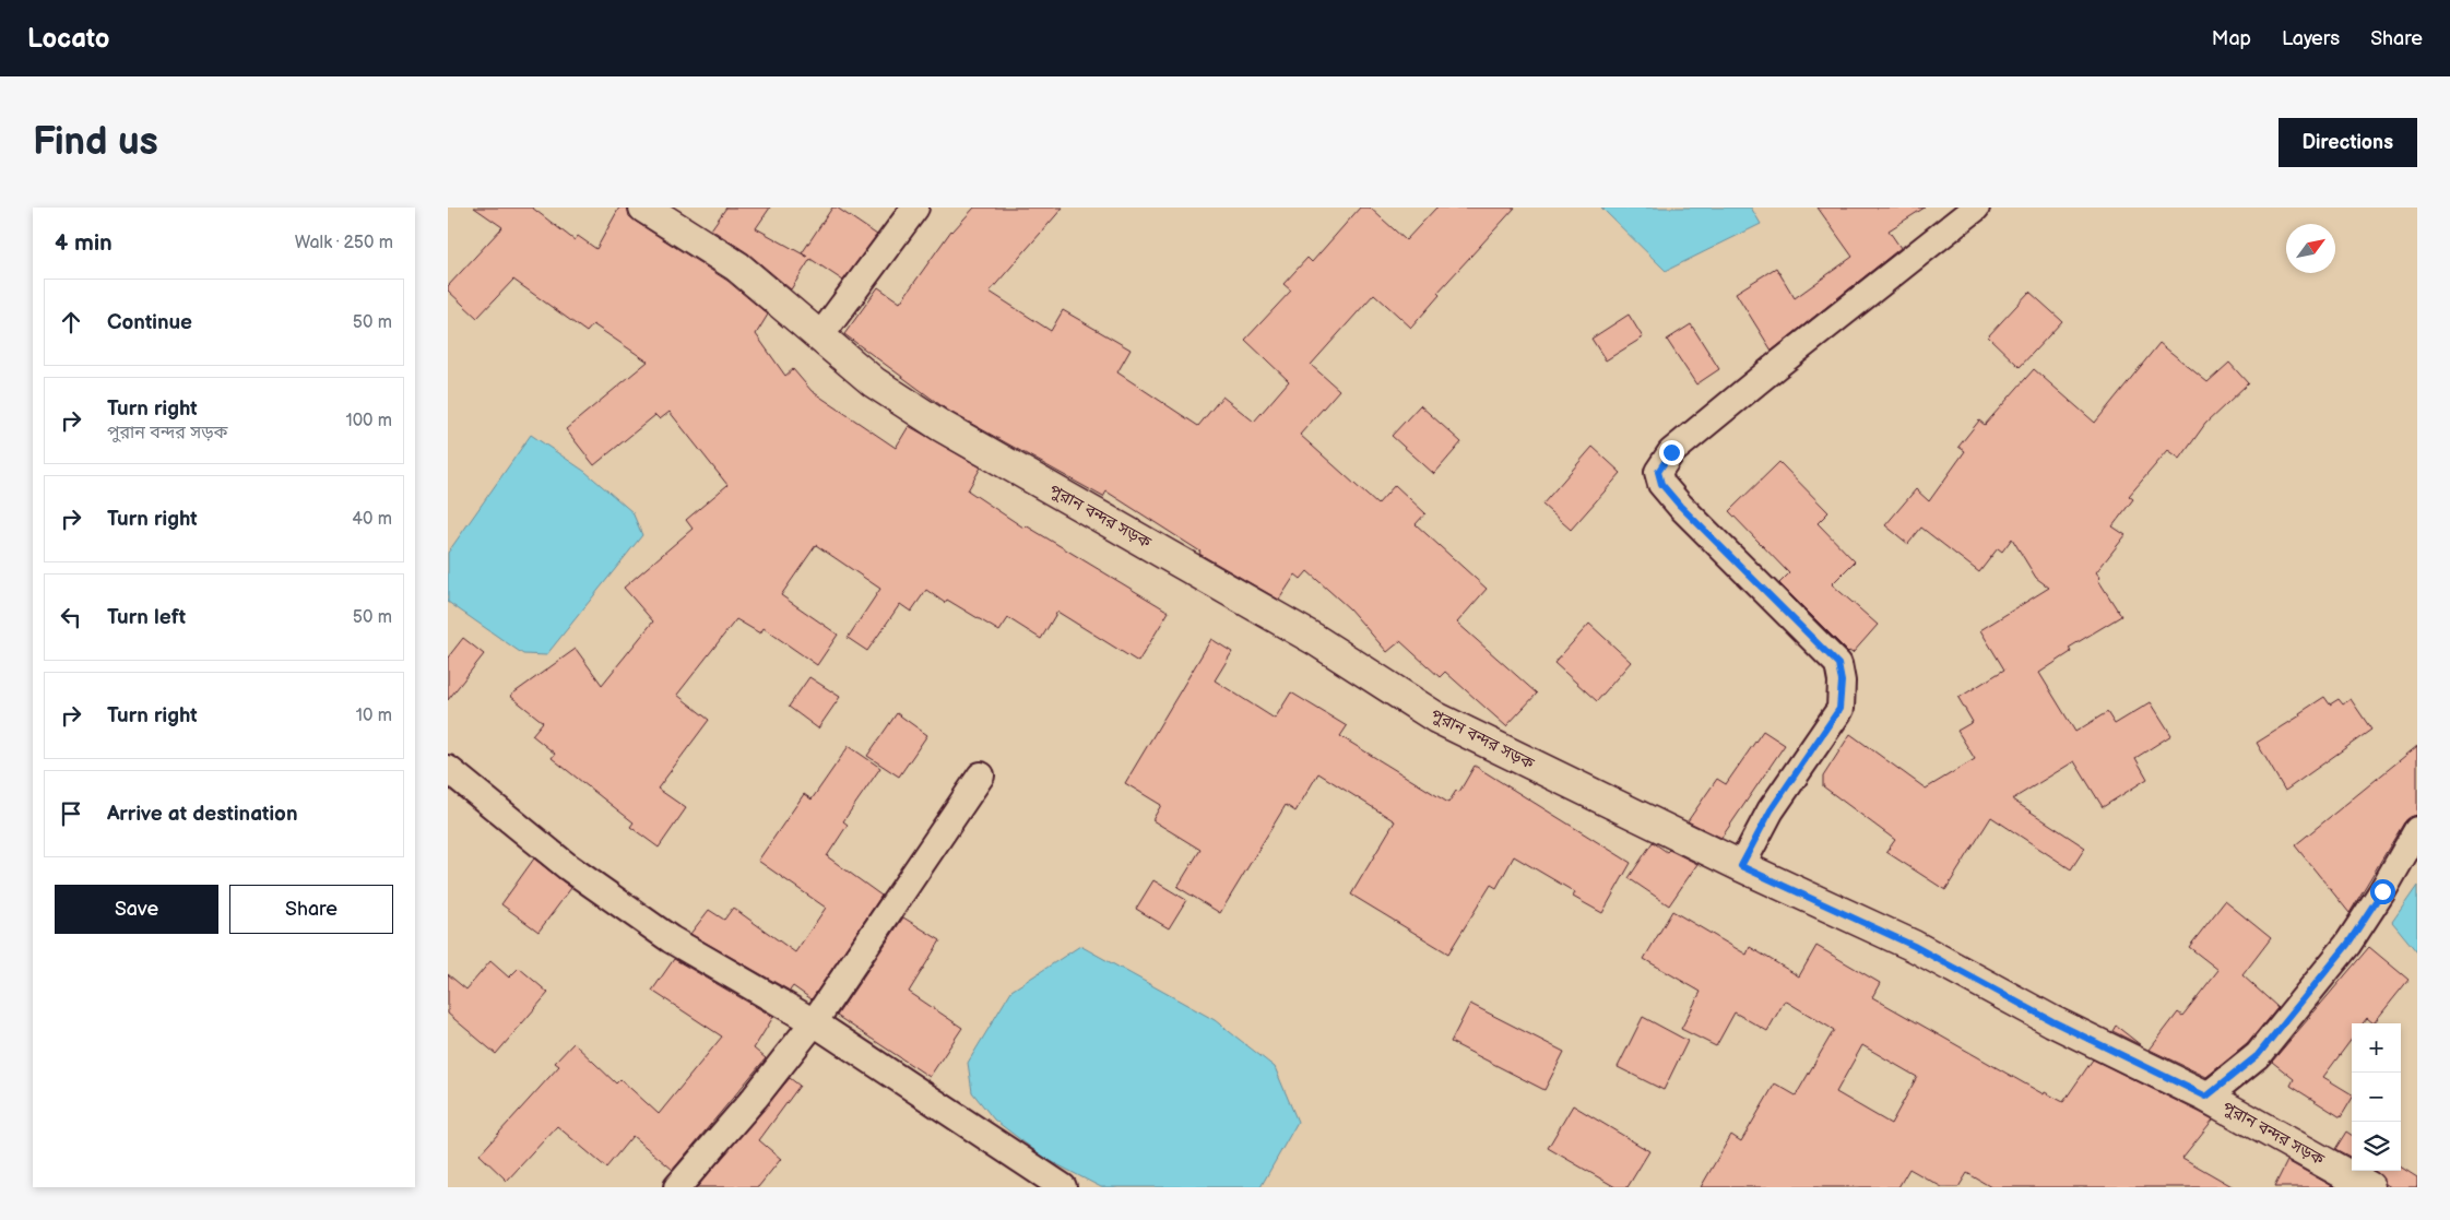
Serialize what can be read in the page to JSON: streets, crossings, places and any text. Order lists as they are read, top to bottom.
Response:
{
  "streets": {
    "street": ["পুরান বন্দর সড়ক"]
  },
  "north": "top right",
  "page": {
    "header": "Locato",
    "nav": ["Map", "Layers", "Share"],
    "buttons": [
      "Directions",
      ["Save", "Share"]
    ],
    "title": "Find us",
    "heading": ["4 min", "Walk · 250 m"],
    "list": [
      ["Continue", "50 m"],
      ["Turn right", "পুরান বন্দর সড়ক", "100 m"],
      ["Turn right", "40 m"],
      ["Turn left", "50 m"],
      ["Turn right", "10 m"],
      "Arrive at destination"
    ],
    "map_buttons": ["+", "−"]
  }
}
